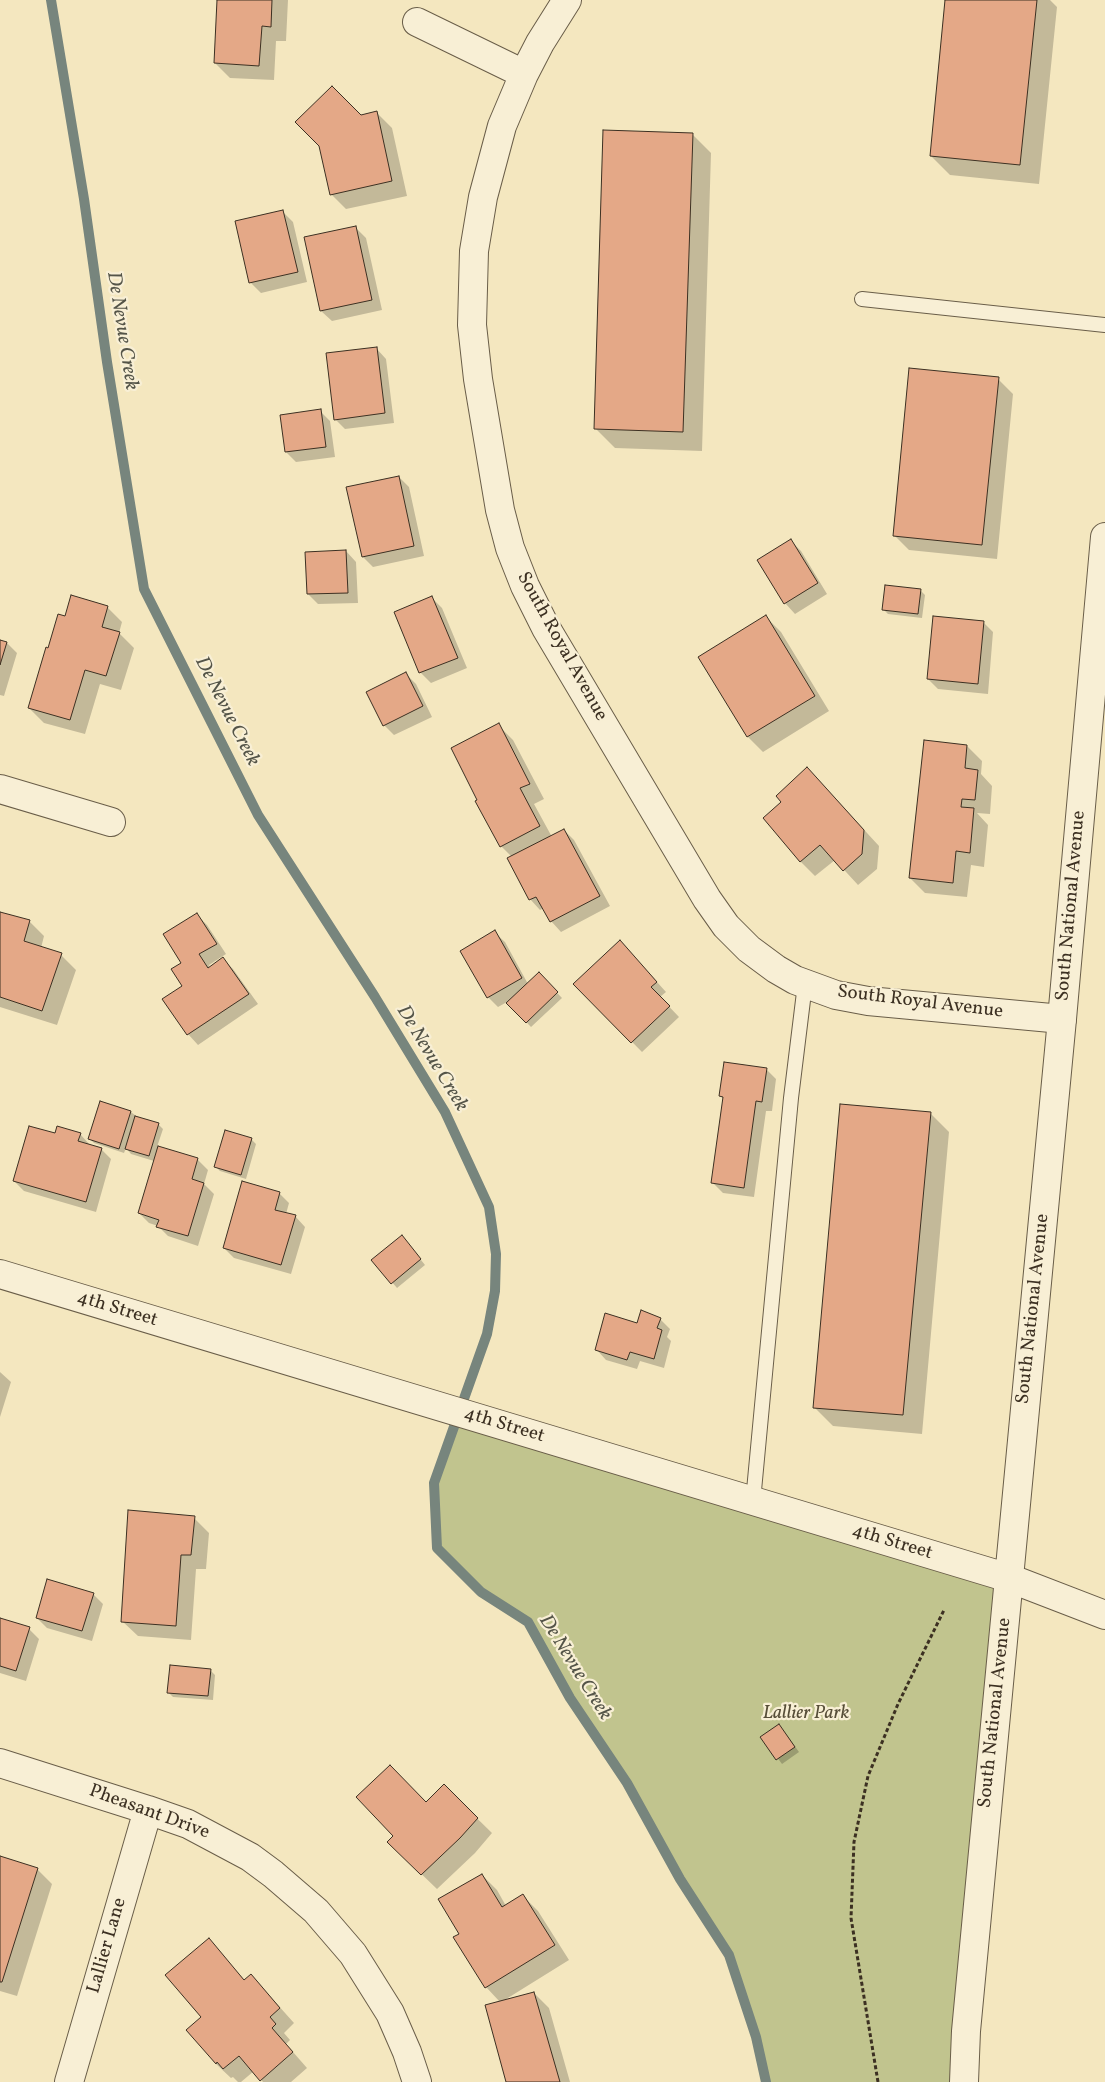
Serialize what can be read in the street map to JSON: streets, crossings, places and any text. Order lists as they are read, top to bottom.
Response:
{
  "streets": {
    "street": [
      "South Royal Avenue",
      "South National Avenue",
      "4th Street",
      "Pheasant Drive",
      "Lallier Lane"
    ]
  },
  "crossings": [
    ["South Royal Avenue", "South National Avenue"],
    ["South National Avenue", "4th Street"],
    ["Pheasant Drive", "Lallier Lane"]
  ],
  "water": ["De Nevue Creek"],
  "parks": ["Lallier Park"]
}
